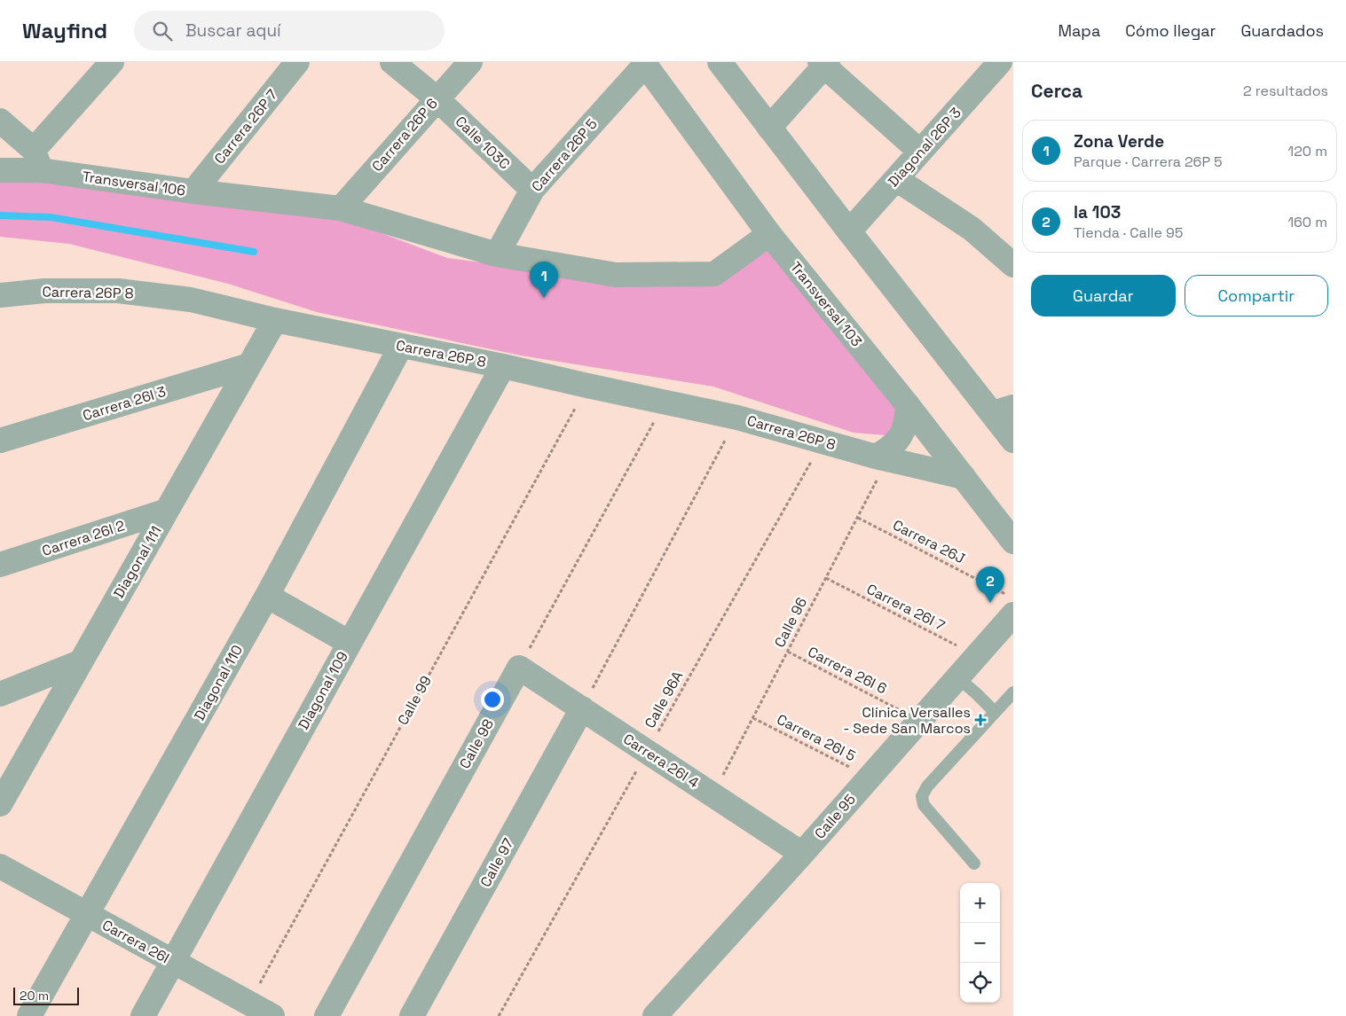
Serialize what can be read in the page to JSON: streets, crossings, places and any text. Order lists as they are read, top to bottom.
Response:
{
  "streets": {
    "street": [
      "Carrera 26P 7",
      "Carrera 26P 6",
      "Calle 103C",
      "Diagonal 26P 3",
      "Carrera 26P 5",
      "Transversal 106",
      "Carrera 26P 8",
      "Transversal 103",
      "Carrera 26I 3",
      "Carrera 26I 2",
      "Diagonal 111",
      "Diagonal 110",
      "Diagonal 109",
      "Calle 98",
      "Carrera 26I 4",
      "Calle 95",
      "Calle 97",
      "Carrera 26I"
    ],
    "path": [
      "Carrera 26J",
      "Carrera 26I 7",
      "Calle 96",
      "Carrera 26I 6",
      "Calle 96A",
      "Calle 99",
      "Carrera 26I 5"
    ]
  },
  "crossings": [
    ["Carrera 26P 7", "Transversal 106"],
    ["Carrera 26P 6", "Calle 103C"],
    ["Carrera 26P 6", "Transversal 106"],
    ["Calle 103C", "Carrera 26P 5"],
    ["Carrera 26P 5", "Transversal 106"],
    ["Carrera 26P 5", "Transversal 103"],
    ["Transversal 106", "Transversal 103"],
    ["Carrera 26P 8", "Transversal 103"],
    ["Carrera 26P 8", "Diagonal 111"],
    ["Carrera 26P 8", "Calle 96"],
    ["Carrera 26P 8", "Diagonal 110"],
    ["Carrera 26P 8", "Diagonal 109"],
    ["Carrera 26P 8", "Calle 96A"],
    ["Carrera 26P 8", "Calle 99"],
    ["Carrera 26I 3", "Diagonal 111"],
    ["Carrera 26I 2", "Diagonal 111"],
    ["Carrera 26J", "Calle 96"],
    ["Carrera 26J", "Calle 95"],
    ["Carrera 26I 7", "Calle 96"],
    ["Carrera 26I 7", "Calle 95"],
    ["Calle 96", "Carrera 26I 6"],
    ["Calle 96", "Carrera 26I 5"],
    ["Calle 96", "Carrera 26I 4"],
    ["Carrera 26I 6", "Calle 95"],
    ["Diagonal 110", "Carrera 26I"],
    ["Diagonal 109", "Carrera 26I"],
    ["Calle 96A", "Carrera 26I 4"],
    ["Calle 99", "Carrera 26I"],
    ["Carrera 26I 5", "Calle 95"],
    ["Calle 98", "Carrera 26I 4"],
    ["Carrera 26I 4", "Calle 95"],
    ["Carrera 26I 4", "Calle 97"]
  ],
  "places": {
    "health": ["Clínica Versalles - Sede San Marcos"]
  },
  "scale_bar": "20 m",
  "page": {
    "header": "Wayfind",
    "search": "Buscar aquí",
    "nav": ["Mapa", "Cómo llegar", "Guardados"],
    "heading": ["Cerca", "2 resultados"],
    "list": [
      {
        "mark": "1",
        "name": "Zona Verde",
        "note": "Parque · Carrera 26P 5",
        "value": "120 m"
      },
      {
        "mark": "2",
        "name": "la 103",
        "note": "Tienda · Calle 95",
        "value": "160 m"
      }
    ],
    "pins": ["1", "2"],
    "buttons": ["Guardar", "Compartir"],
    "map_buttons": ["+", "−"],
    "scale": "20 m"
  }
}
